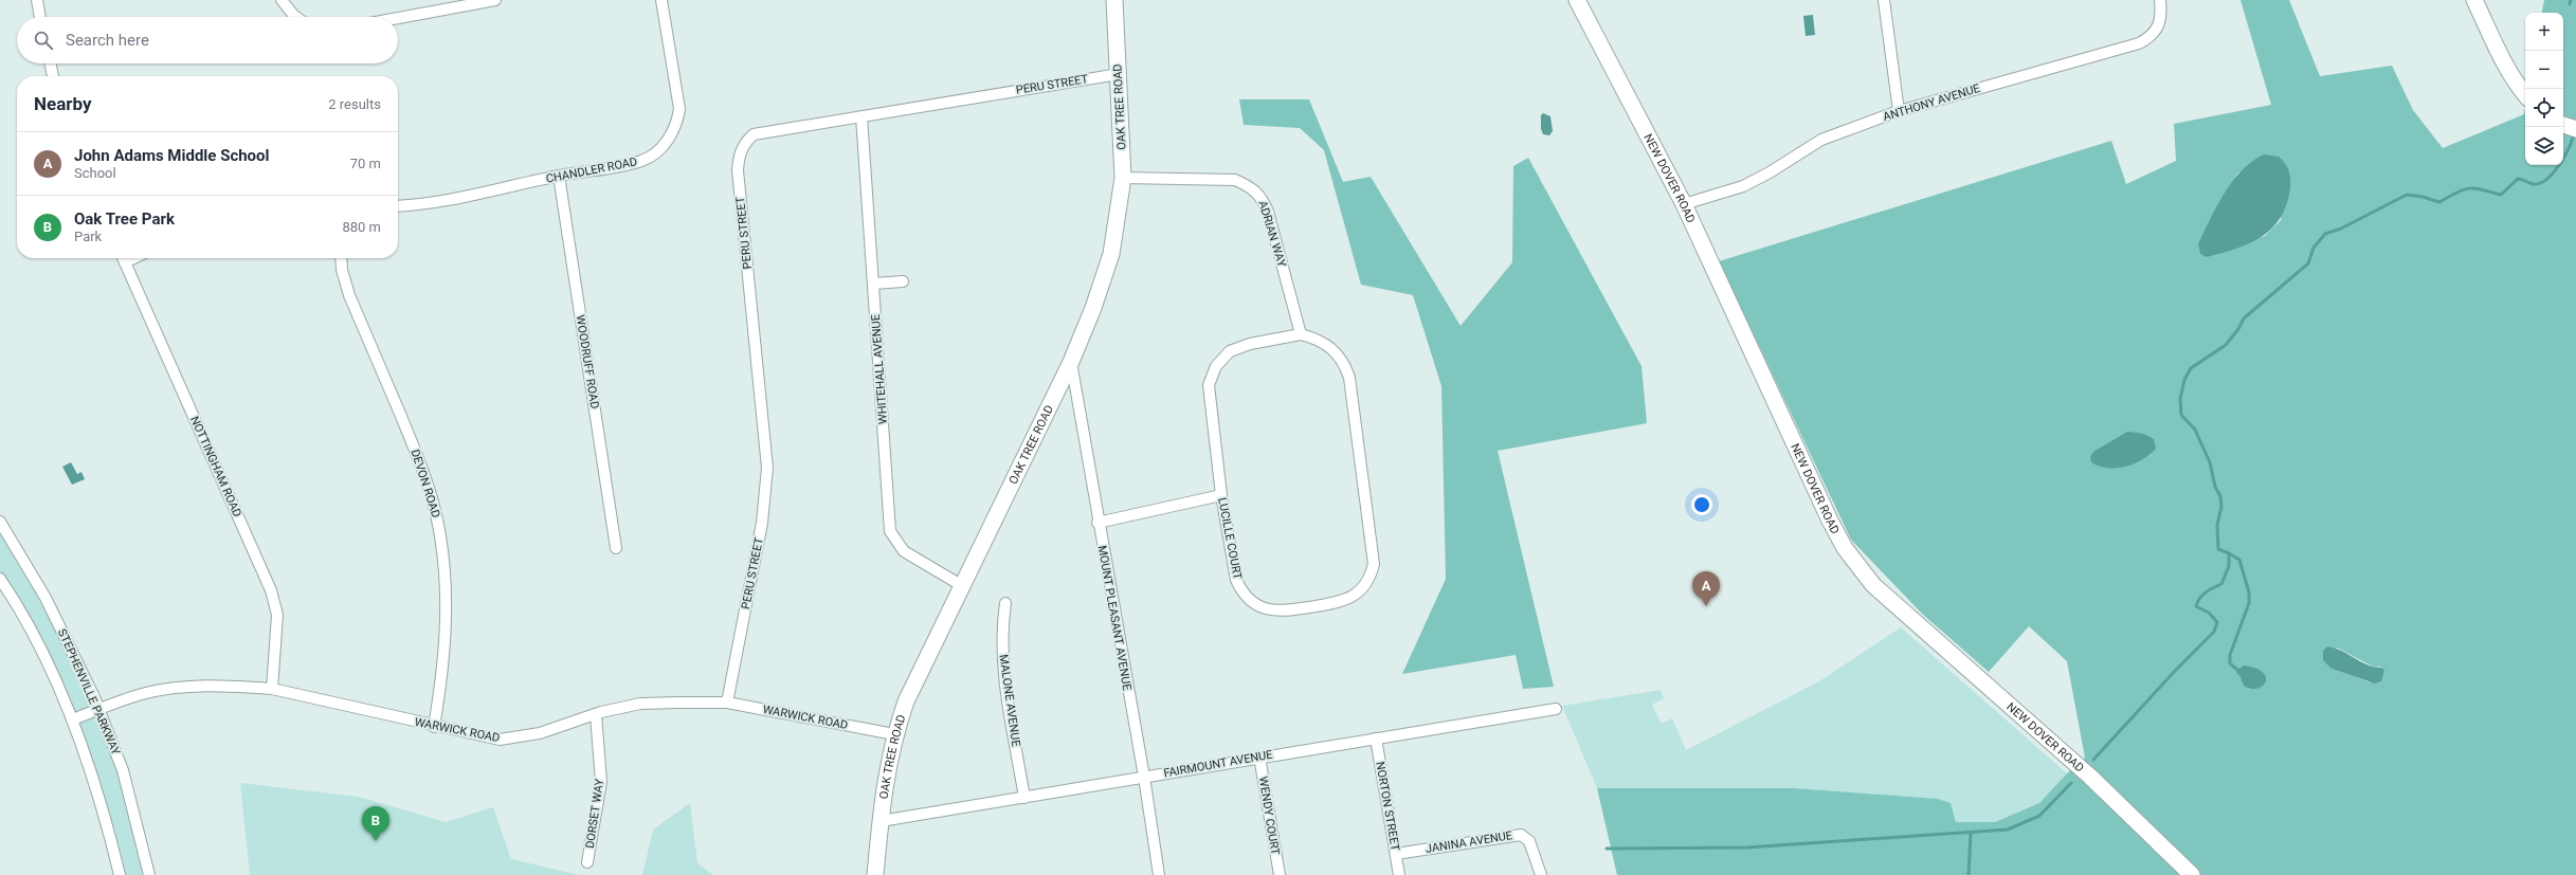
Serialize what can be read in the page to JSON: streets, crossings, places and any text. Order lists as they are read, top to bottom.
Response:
{
  "streets": {
    "street": [
      "PERU STREET",
      "ANTHONY AVENUE",
      "OAK TREE ROAD",
      "CHANDLER ROAD",
      "NEW DOVER ROAD",
      "ADRIAN WAY",
      "WOODRUFF ROAD",
      "WHITEHALL AVENUE",
      "NOTTINGHAM ROAD",
      "DEVON ROAD",
      "LUCILLE COURT",
      "MOUNT PLEASANT AVENUE",
      "STEPHENVILLE PARKWAY",
      "MALONE AVENUE",
      "WARWICK ROAD",
      "FAIRMOUNT AVENUE",
      "NORTON STREET",
      "DORSET WAY",
      "WENDY COURT",
      "JANINA AVENUE"
    ]
  },
  "crossings": [
    ["PERU STREET", "OAK TREE ROAD"],
    ["PERU STREET", "WHITEHALL AVENUE"],
    ["PERU STREET", "WARWICK ROAD"],
    ["ANTHONY AVENUE", "NEW DOVER ROAD"],
    ["OAK TREE ROAD", "ADRIAN WAY"],
    ["OAK TREE ROAD", "WHITEHALL AVENUE"],
    ["OAK TREE ROAD", "MOUNT PLEASANT AVENUE"],
    ["OAK TREE ROAD", "WARWICK ROAD"],
    ["OAK TREE ROAD", "FAIRMOUNT AVENUE"],
    ["CHANDLER ROAD", "WOODRUFF ROAD"],
    ["ADRIAN WAY", "LUCILLE COURT"],
    ["NOTTINGHAM ROAD", "WARWICK ROAD"],
    ["DEVON ROAD", "WARWICK ROAD"],
    ["MOUNT PLEASANT AVENUE", "FAIRMOUNT AVENUE"],
    ["STEPHENVILLE PARKWAY", "WARWICK ROAD"],
    ["MALONE AVENUE", "FAIRMOUNT AVENUE"],
    ["WARWICK ROAD", "DORSET WAY"],
    ["FAIRMOUNT AVENUE", "NORTON STREET"],
    ["FAIRMOUNT AVENUE", "WENDY COURT"],
    ["NORTON STREET", "JANINA AVENUE"]
  ],
  "page": {
    "map_buttons": ["+", "−"],
    "search": "Search here",
    "heading": ["Nearby", "2 results"],
    "list": [
      {
        "mark": "A",
        "name": "John Adams Middle School",
        "note": "School",
        "value": "70 m"
      },
      {
        "mark": "B",
        "name": "Oak Tree Park",
        "note": "Park",
        "value": "880 m"
      }
    ],
    "pins": ["A", "B"]
  }
}
